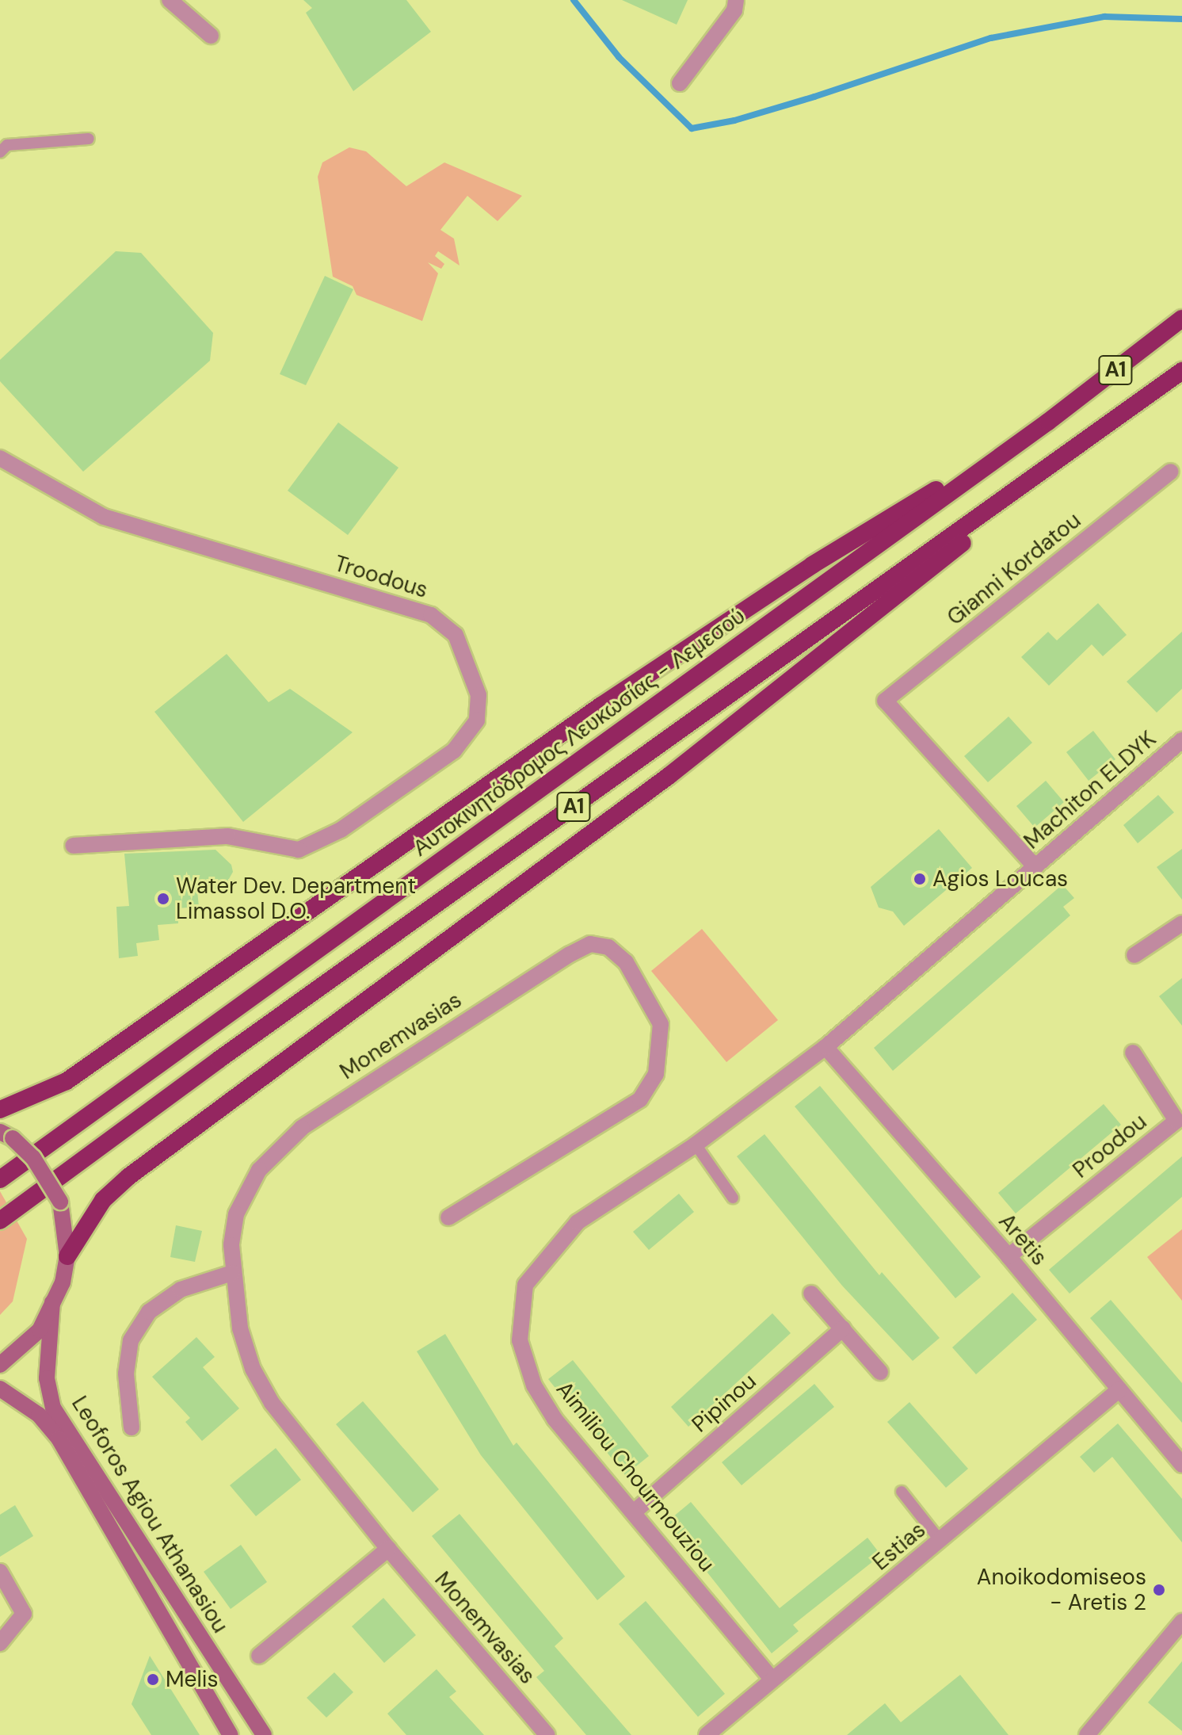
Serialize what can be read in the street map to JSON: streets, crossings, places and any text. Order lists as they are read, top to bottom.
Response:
{
  "streets": {
    "highway": ["A1", "Αυτοκινητόδρομος Λευκωσίας - Λεμεσού"],
    "main road": ["Leoforos Agiou Athanasiou"],
    "street": [
      "Gianni Kordatou",
      "Troodous",
      "Machiton ELDYK",
      "Monemvasias",
      "Proodou",
      "Aretis",
      "Pipinou",
      "Aimiliou Chourmouziou",
      "Estias"
    ]
  },
  "crossings": [
    ["Gianni Kordatou", "Machiton ELDYK"],
    ["Machiton ELDYK", "Aretis"],
    ["Machiton ELDYK", "Aimiliou Chourmouziou"],
    ["Proodou", "Aretis"],
    ["Aretis", "Aimiliou Chourmouziou"],
    ["Aretis", "Estias"],
    ["Pipinou", "Aimiliou Chourmouziou"],
    ["Aimiliou Chourmouziou", "Estias"]
  ],
  "places": [
    "Agios Loucas",
    "Water Dev. Department Limassol D.O.",
    "Anoikodomiseos - Aretis 2",
    "Melis"
  ]
}
